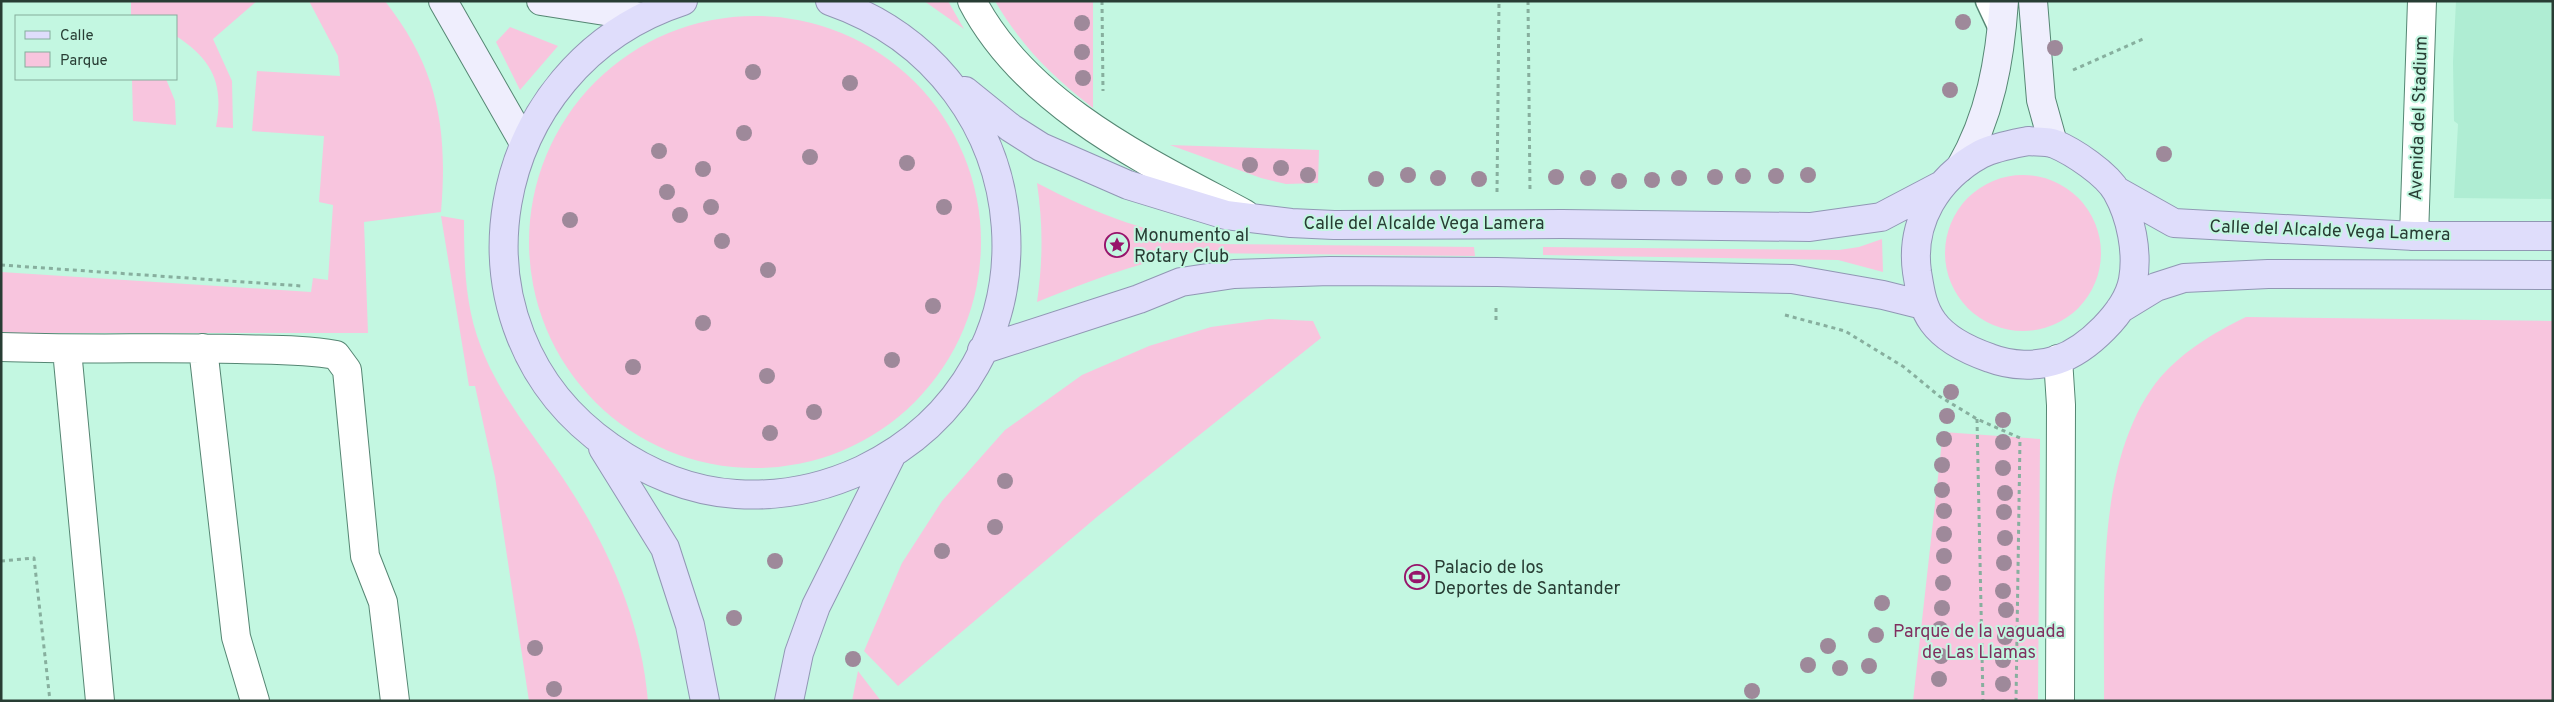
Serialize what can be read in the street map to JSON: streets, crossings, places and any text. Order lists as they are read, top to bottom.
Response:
{
  "streets": {
    "main road": ["Calle del Alcalde Vega Lamera"],
    "street": ["Avenida del Stadium"]
  },
  "crossings": [
    ["Avenida del Stadium", "Calle del Alcalde Vega Lamera"]
  ],
  "parks": ["Parque de la vaguada de Las Llamas"],
  "places": {
    "place": ["Monumento al Rotary Club"],
    "sports": ["Palacio de los Deportes de Santander"]
  },
  "legend": ["Calle", "Parque"]
}
